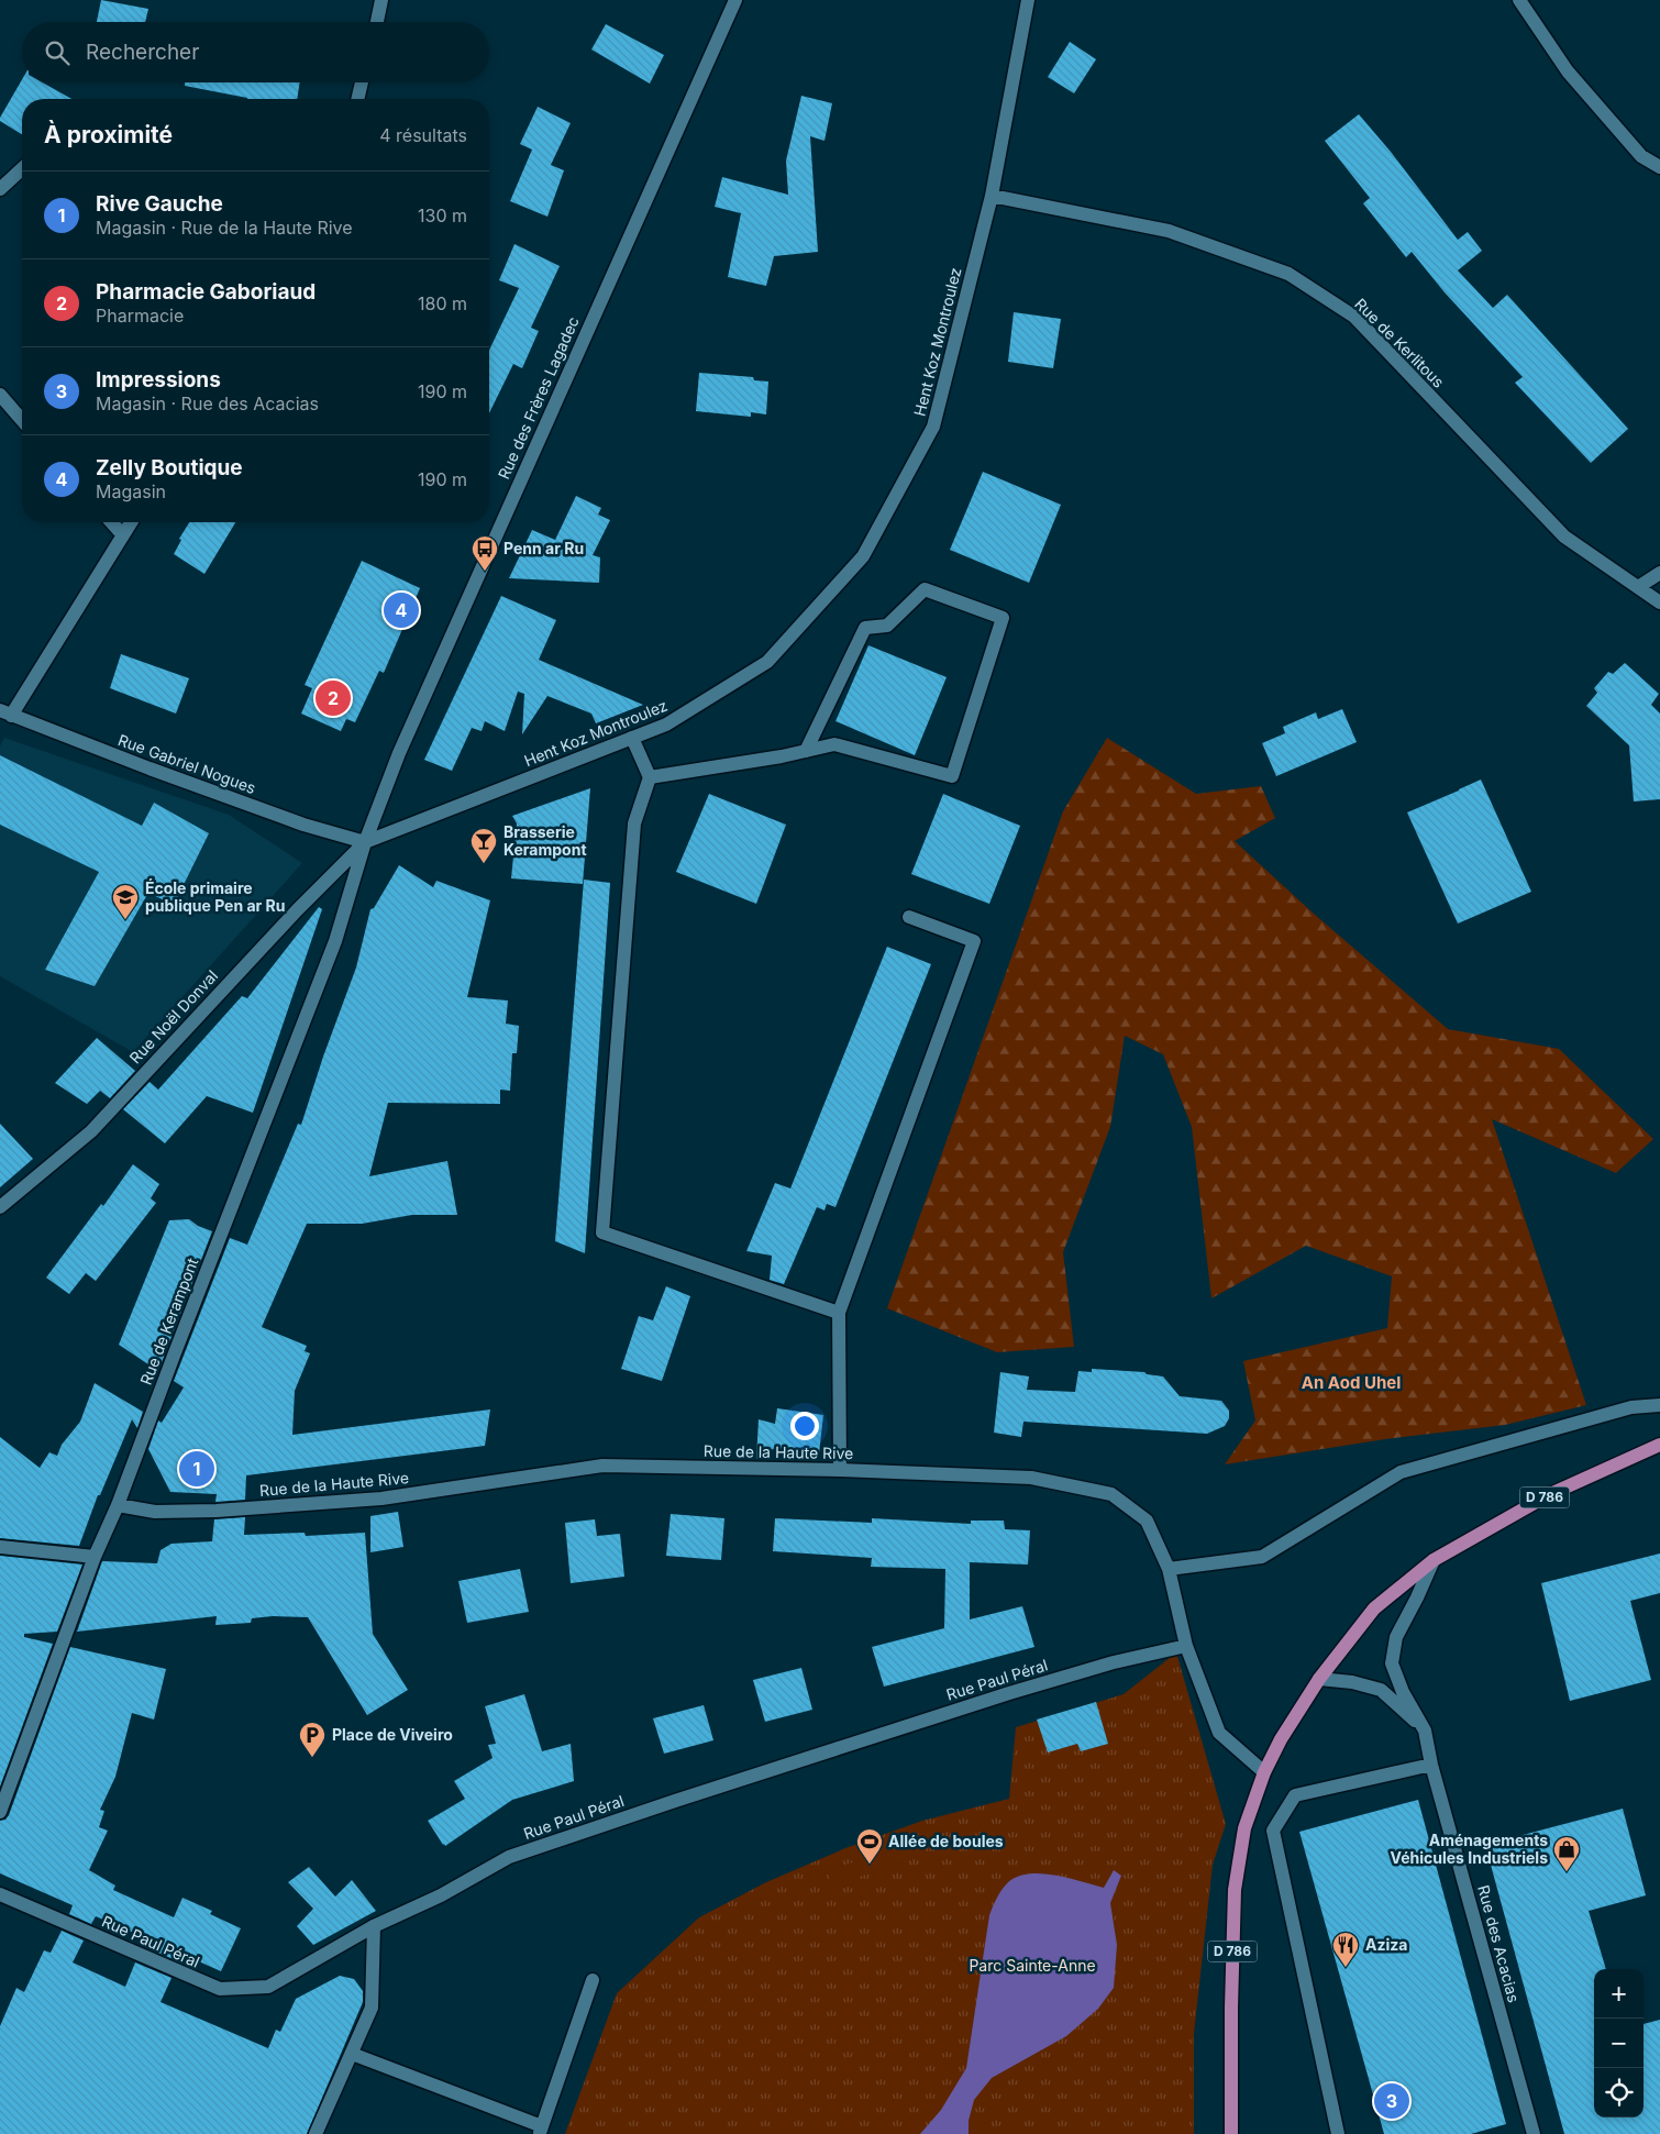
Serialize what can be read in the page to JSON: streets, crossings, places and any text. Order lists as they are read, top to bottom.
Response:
{
  "streets": {
    "main road": ["D 786"],
    "street": [
      "Hent Koz Montroulez",
      "Rue de Kerlitous",
      "Rue des Frères Lagadec",
      "Rue Gabriel Nogues",
      "Rue Noël Donval",
      "Rue de Kerampont",
      "Rue de la Haute Rive",
      "Rue Paul Péral",
      "Rue des Acacias"
    ]
  },
  "crossings": [
    ["Hent Koz Montroulez", "Rue de Kerlitous"],
    ["Hent Koz Montroulez", "Rue des Frères Lagadec"],
    ["Hent Koz Montroulez", "Rue Gabriel Nogues"],
    ["Hent Koz Montroulez", "Rue Noël Donval"],
    ["Hent Koz Montroulez", "Rue de Kerampont"],
    ["Rue des Frères Lagadec", "Rue Gabriel Nogues"],
    ["Rue des Frères Lagadec", "Rue Noël Donval"],
    ["Rue des Frères Lagadec", "Rue de Kerampont"],
    ["Rue Gabriel Nogues", "Rue Noël Donval"],
    ["Rue Gabriel Nogues", "Rue de Kerampont"],
    ["Rue Noël Donval", "Rue de Kerampont"],
    ["Rue de Kerampont", "Rue de la Haute Rive"],
    ["Rue de la Haute Rive", "D 786"],
    ["Rue de la Haute Rive", "Rue Paul Péral"],
    ["D 786", "Rue des Acacias"]
  ],
  "districts": ["An Aod Uhel"],
  "parks": ["Parc Sainte-Anne"],
  "places": {
    "bus stop": ["Penn ar Ru"],
    "bar": ["Brasserie Kerampont"],
    "school or university": ["École primaire publique Pen ar Ru"],
    "parking": ["Place de Viveiro"],
    "sports": ["Allée de boules"],
    "shop": ["Aménagements Véhicules Industriels"],
    "restaurant": ["Aziza"]
  },
  "page": {
    "search": "Rechercher",
    "heading": ["À proximité", "4 résultats"],
    "list": [
      {
        "mark": "1",
        "name": "Rive Gauche",
        "note": "Magasin · Rue de la Haute Rive",
        "value": "130 m"
      },
      {
        "mark": "2",
        "name": "Pharmacie Gaboriaud",
        "note": "Pharmacie",
        "value": "180 m"
      },
      {
        "mark": "3",
        "name": "Impressions",
        "note": "Magasin · Rue des Acacias",
        "value": "190 m"
      },
      {
        "mark": "4",
        "name": "Zelly Boutique",
        "note": "Magasin",
        "value": "190 m"
      }
    ],
    "pins": [
      "4",
      "2",
      "1",
      "3"
    ],
    "map_buttons": ["+", "−"]
  }
}
